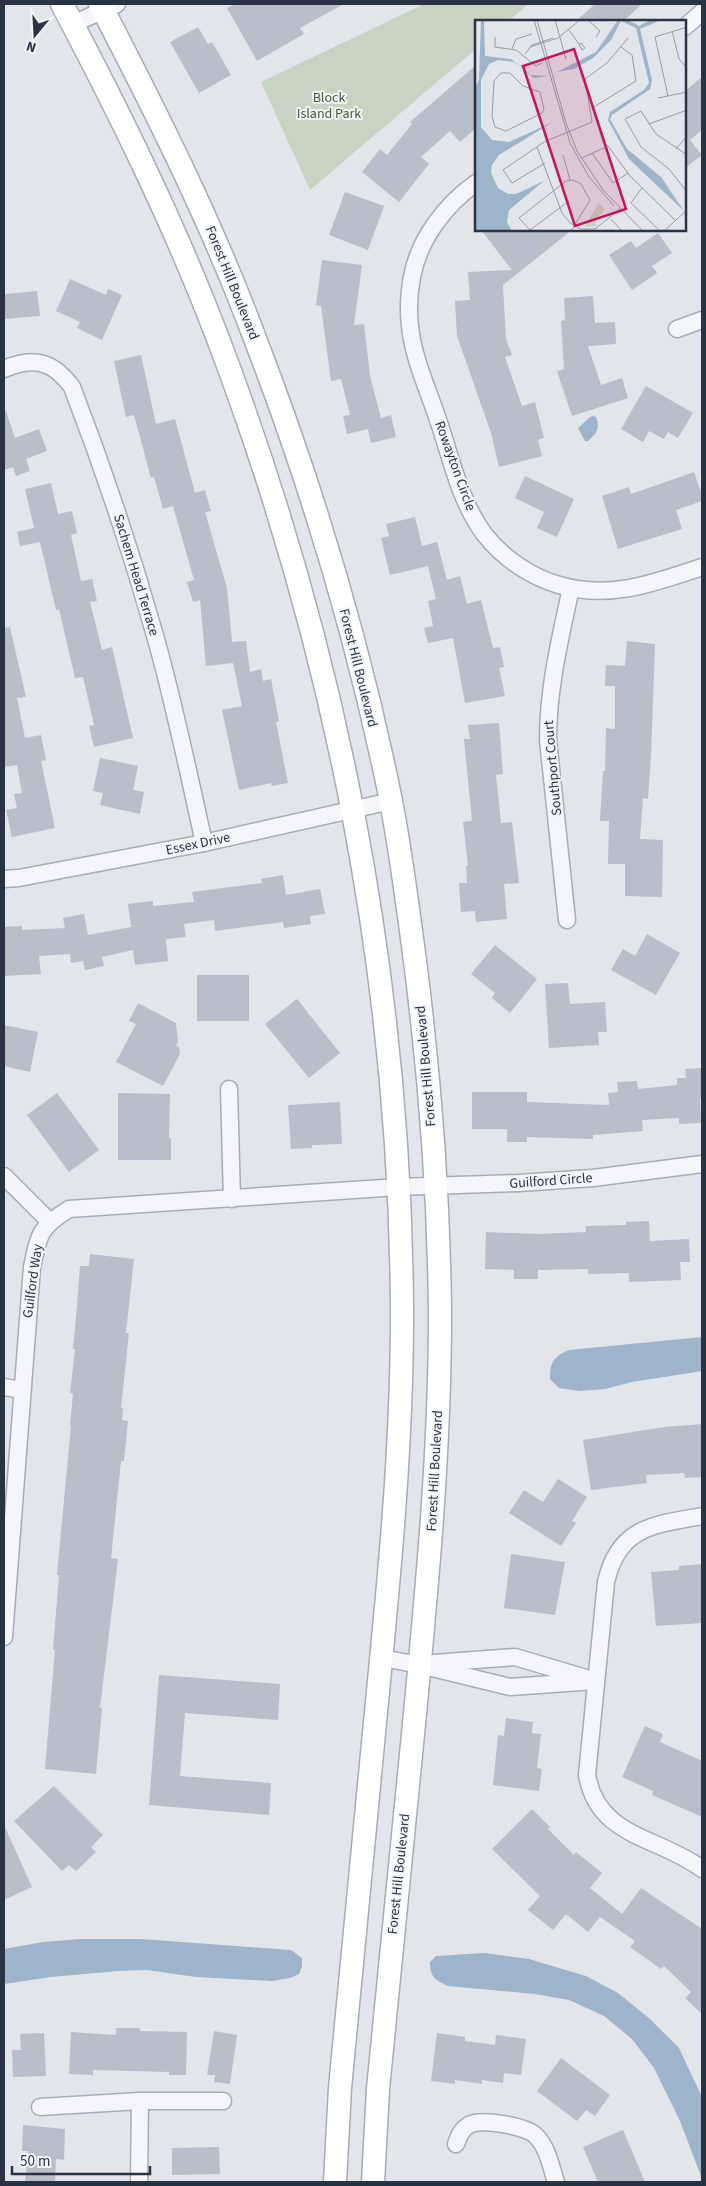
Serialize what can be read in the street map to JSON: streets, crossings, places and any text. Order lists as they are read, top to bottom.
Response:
{
  "streets": {
    "main road": ["Forest Hill Boulevard"],
    "street": [
      "Rowayton Circle",
      "Sachem Head Terrace",
      "Southport Court",
      "Essex Drive",
      "Guilford Circle",
      "Guilford Way"
    ]
  },
  "crossings": [
    ["Forest Hill Boulevard", "Essex Drive"],
    ["Forest Hill Boulevard", "Guilford Circle"],
    ["Rowayton Circle", "Southport Court"],
    ["Sachem Head Terrace", "Essex Drive"],
    ["Guilford Circle", "Guilford Way"]
  ],
  "parks": ["Block Island Park"],
  "scale_bar": "50 m",
  "north": "bottom"
}
